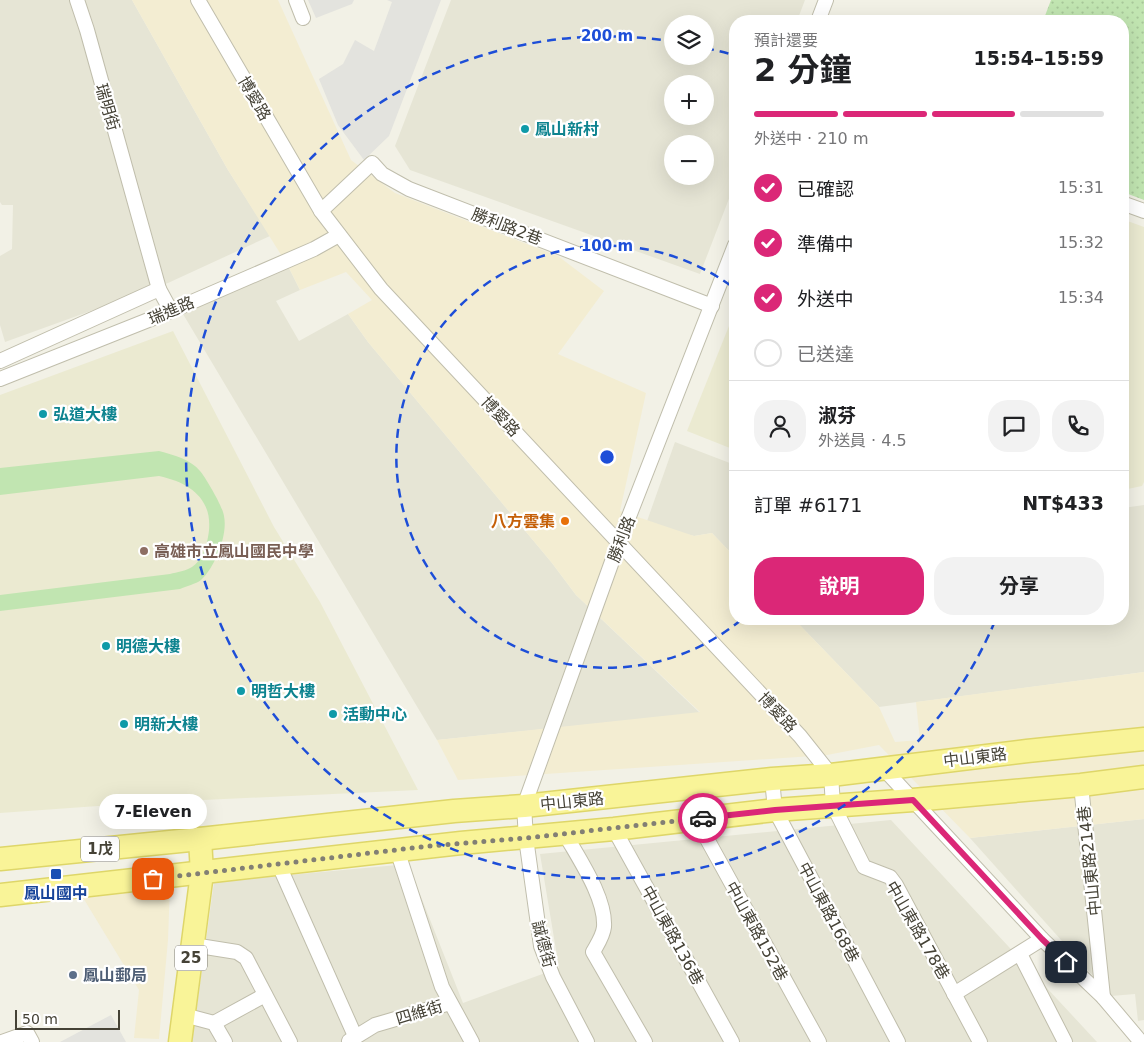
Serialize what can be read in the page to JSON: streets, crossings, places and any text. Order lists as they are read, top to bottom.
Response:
{
  "streets": {
    "main road": ["中山東路", "1戊", "25"],
    "street": [
      "博愛路",
      "瑞明街",
      "勝利路2巷",
      "瑞進路",
      "勝利路",
      "中山東路214巷",
      "中山東路168巷",
      "中山東路178巷",
      "中山東路152巷",
      "中山東路136巷",
      "誠德街",
      "四維街"
    ]
  },
  "crossings": [
    ["博愛路", "勝利路2巷"],
    ["博愛路", "瑞進路"],
    ["博愛路", "勝利路"],
    ["博愛路", "中山東路"],
    ["瑞明街", "瑞進路"],
    ["勝利路2巷", "勝利路"],
    ["勝利路", "中山東路"],
    ["勝利路", "誠德街"],
    ["中山東路", "中山東路214巷"],
    ["中山東路", "中山東路168巷"],
    ["中山東路", "中山東路178巷"],
    ["中山東路", "中山東路152巷"],
    ["中山東路", "中山東路136巷"],
    ["中山東路", "誠德街"],
    ["中山東路", "25"]
  ],
  "places": {
    "other": [
      "鳳山新村",
      "弘道大樓",
      "八方雲集",
      "高雄市立鳳山國民中學",
      "明德大樓",
      "明哲大樓",
      "活動中心",
      "明新大樓",
      "7-Eleven",
      "鳳山郵局"
    ],
    "transit": ["鳳山國中"]
  },
  "scale_bar": "50 m",
  "page": {
    "map_buttons": ["+", "−"],
    "heading": ["2 分鐘", "預計還要", "15:54–15:59"],
    "panel": [
      "淑芬",
      "外送員 · 4.5",
      "訂單 #6171",
      "NT$433"
    ],
    "bar": "外送中 · 210 m",
    "list": [
      ["已確認", "15:31"],
      ["準備中", "15:32"],
      ["外送中", "15:34"],
      "已送達"
    ],
    "buttons": ["說明", "分享"],
    "bubble": "7-Eleven",
    "scale": "50 m"
  },
  "rings": ["200 m", "100 m"]
}
